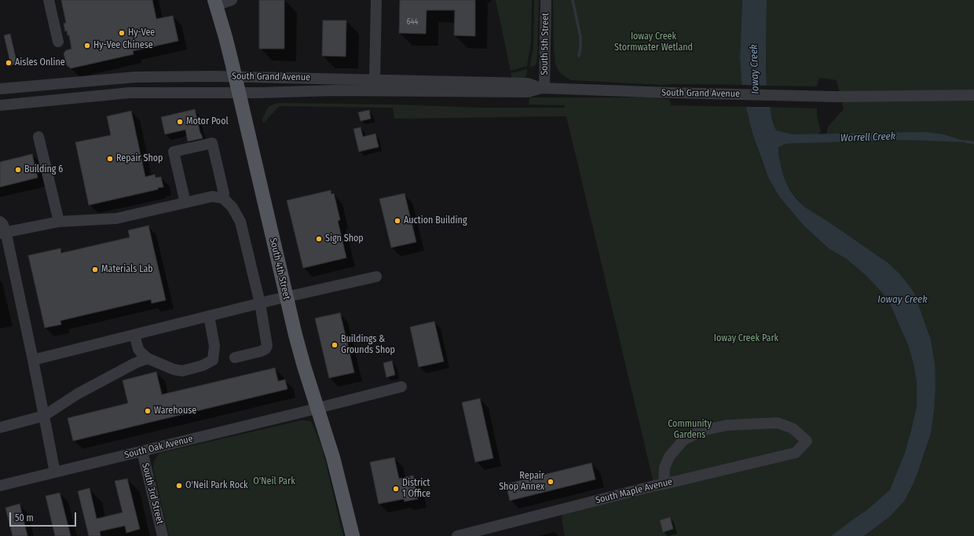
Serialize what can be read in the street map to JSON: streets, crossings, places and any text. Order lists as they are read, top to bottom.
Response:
{
  "streets": {
    "main road": ["South 4th Street"],
    "street": [
      "South 5th Street",
      "South Grand Avenue",
      "South Oak Avenue",
      "South Maple Avenue",
      "South 3rd Street"
    ]
  },
  "crossings": [
    ["South 5th Street", "South Grand Avenue"],
    ["South Grand Avenue", "South 4th Street"],
    ["South 4th Street", "South Oak Avenue"],
    ["South Oak Avenue", "South 3rd Street"]
  ],
  "water": ["Ioway Creek", "Worrell Creek"],
  "parks": [
    "Ioway Creek Stormwater Wetland",
    "Ioway Creek Park",
    "Community Gardens",
    "O'Neil Park"
  ],
  "places": [
    "Hy-Vee",
    "Hy-Vee Chinese",
    "Aisles Online",
    "Motor Pool",
    "Repair Shop",
    "Building 6",
    "Auction Building",
    "Sign Shop",
    "Materials Lab",
    "Buildings & Grounds Shop",
    "Warehouse",
    "Repair Shop Annex",
    "O'Neil Park Rock",
    "District 1 Office"
  ],
  "house_numbers": ["644"],
  "scale_bar": "50 m"
}
